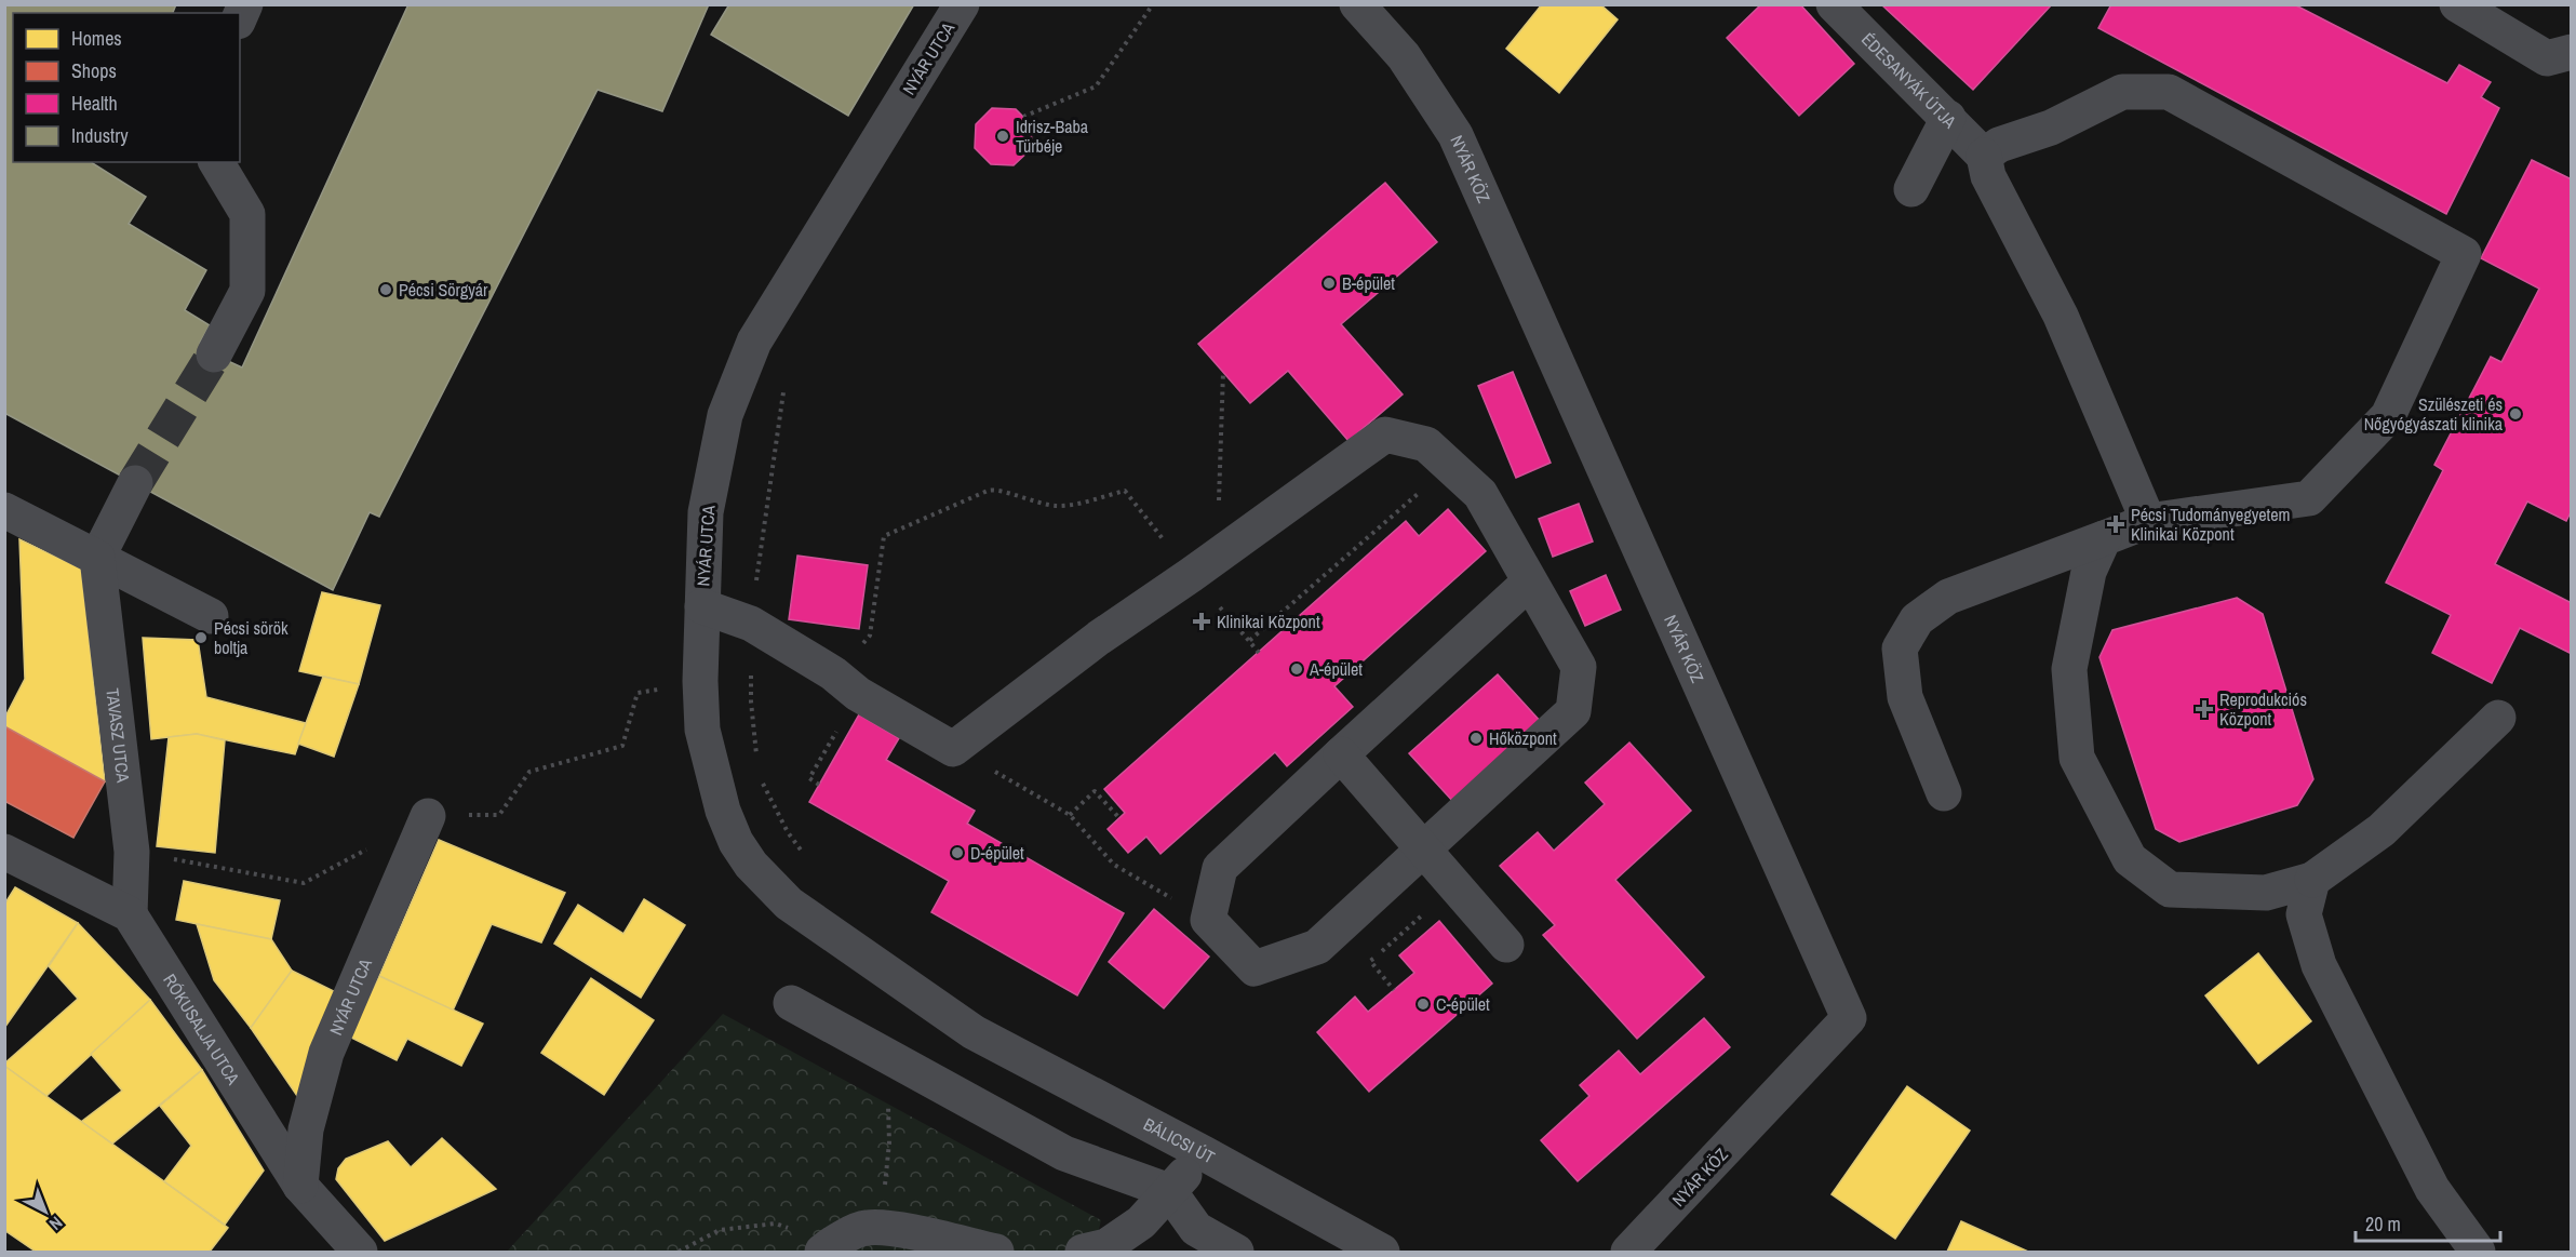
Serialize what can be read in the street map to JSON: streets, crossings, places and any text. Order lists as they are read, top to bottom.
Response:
{
  "streets": {
    "street": [
      "NYÁR UTCA",
      "ÉDESANYÁK ÚTJA",
      "NYÁR KÖZ",
      "TAVASZ UTCA",
      "RÓKUSALJA UTCA",
      "BÁLICSI ÚT"
    ]
  },
  "crossings": [
    ["NYÁR UTCA", "RÓKUSALJA UTCA"],
    ["NYÁR UTCA", "BÁLICSI ÚT"],
    ["TAVASZ UTCA", "RÓKUSALJA UTCA"]
  ],
  "places": {
    "other": [
      "Idrisz-Baba Türbéje",
      "B-épület",
      "Pécsi Sörgyár",
      "Szülészeti és Nőgyógyászati klinika",
      "Pécsi sörök boltja",
      "A-épület",
      "Hőközpont",
      "D-épület",
      "C-épület"
    ],
    "health": ["Pécsi Tudományegyetem Klinikai Központ", "Klinikai Központ", "Reprodukciós Központ"]
  },
  "legend": [
    "Homes",
    "Shops",
    "Health",
    "Industry"
  ],
  "scale_bar": "20 m",
  "north": "bottom right"
}
